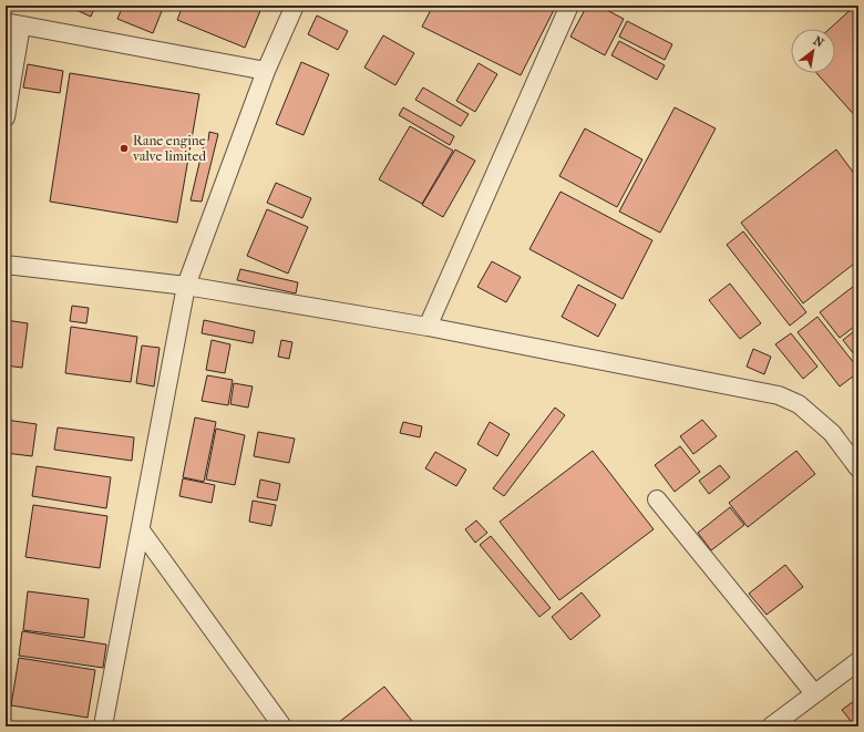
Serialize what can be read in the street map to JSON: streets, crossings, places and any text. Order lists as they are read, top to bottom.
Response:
{
  "places": ["Rane engine valve limited"],
  "north": "top right"
}
